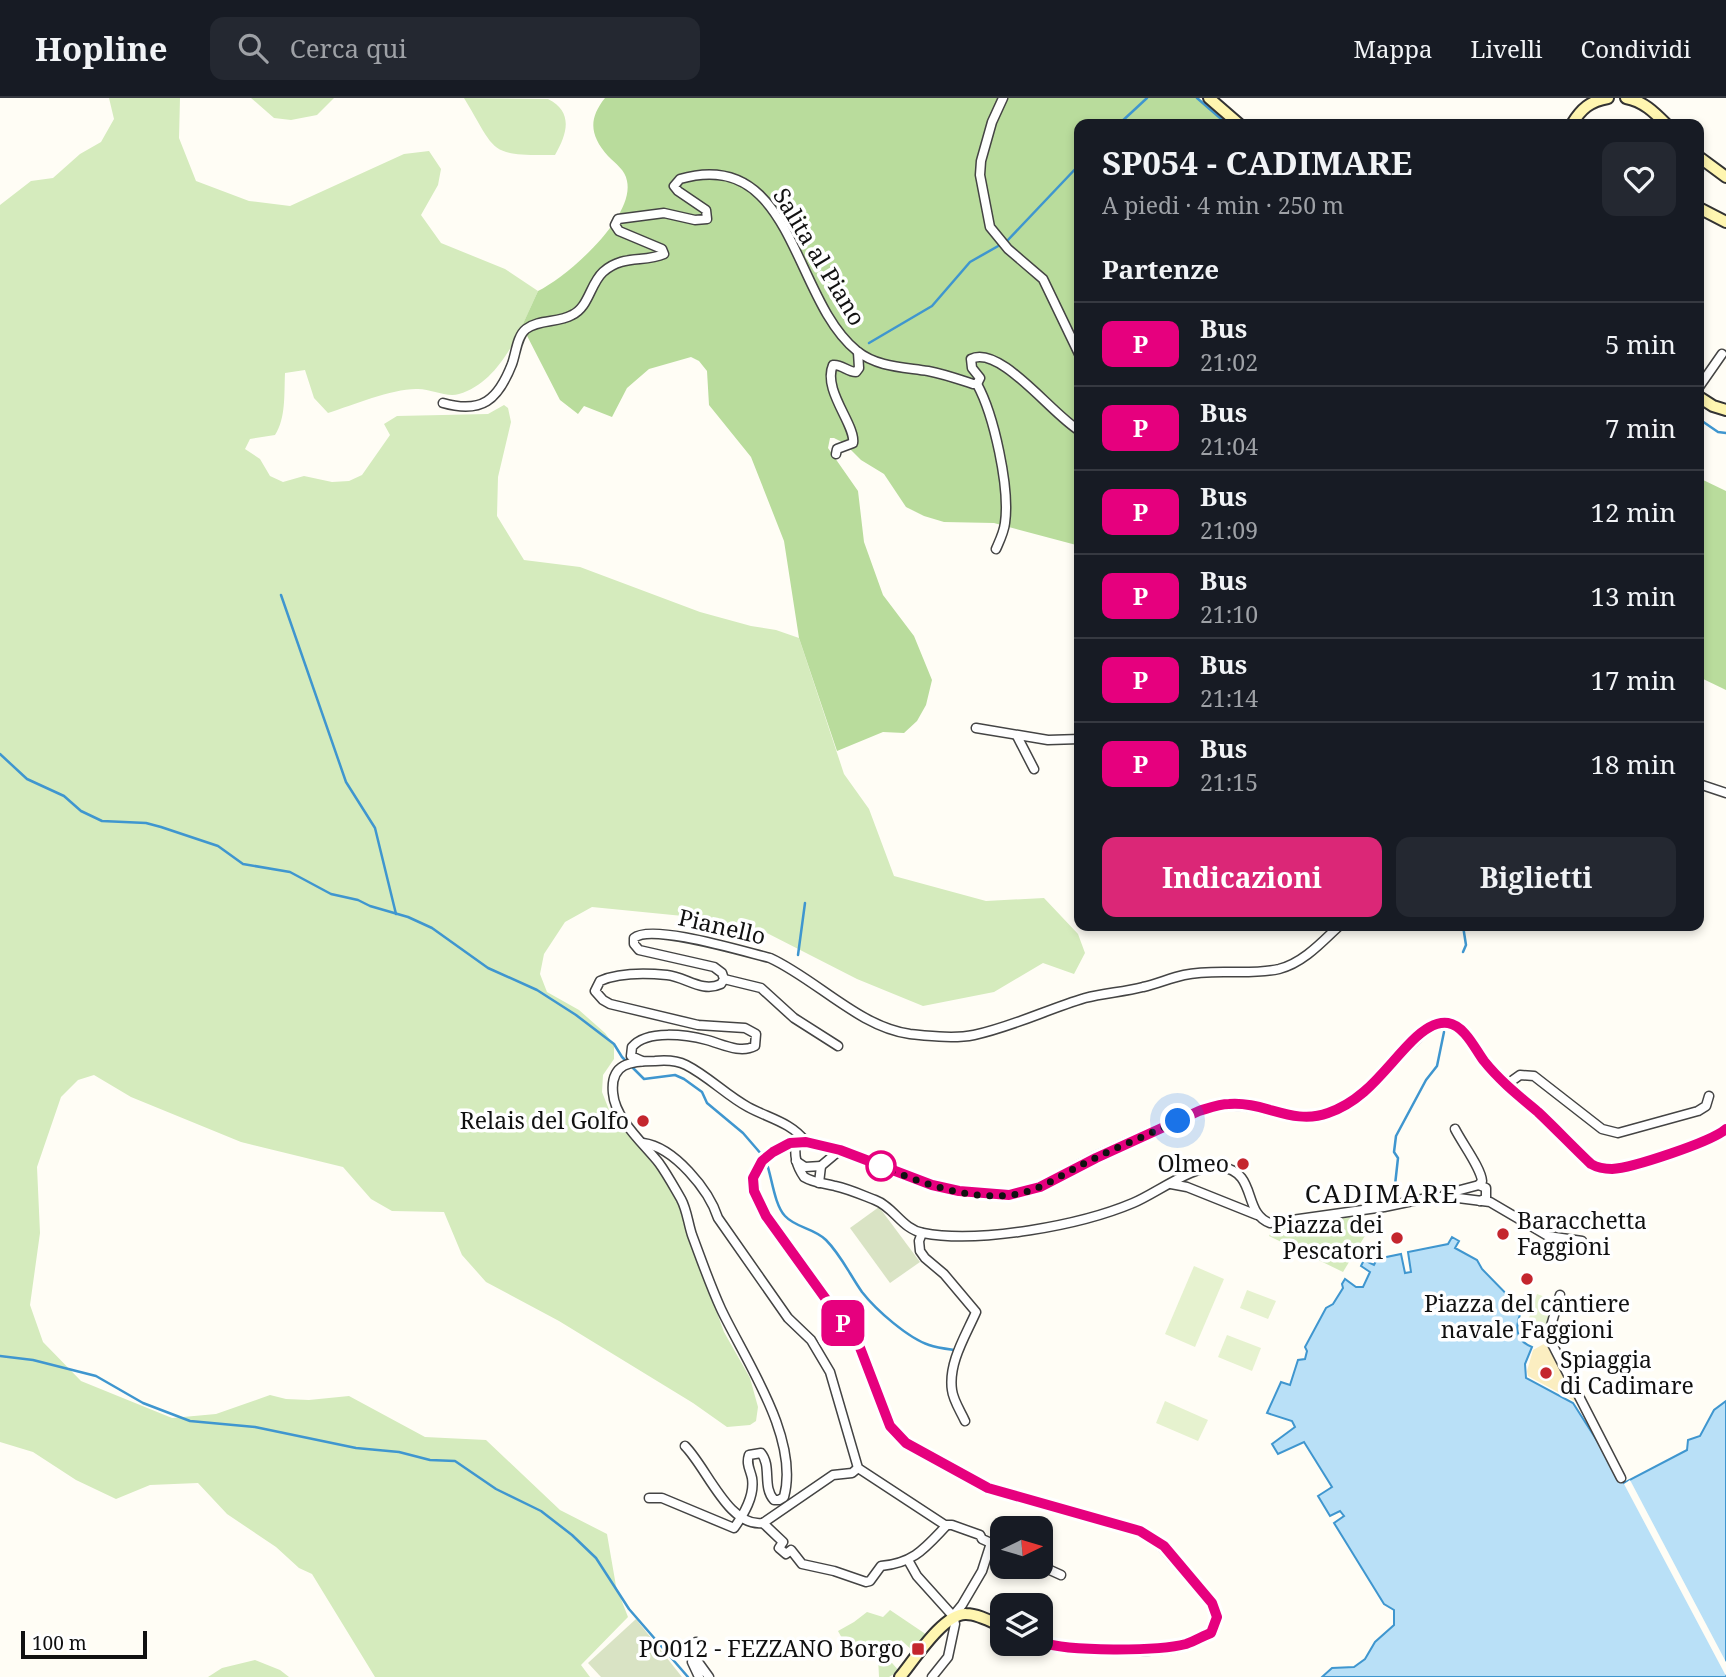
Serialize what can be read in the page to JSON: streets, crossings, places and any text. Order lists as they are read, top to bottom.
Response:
{
  "streets": {
    "street": ["Salita al Piano", "Pianello"]
  },
  "districts": ["CADIMARE"],
  "places": {
    "other": [
      "Relais del Golfo",
      "Olmeo",
      "Baracchetta Faggioni",
      "Piazza dei Pescatori",
      "Piazza del cantiere navale Faggioni",
      "Spiaggia di Cadimare"
    ],
    "transit": ["PO012 - FEZZANO Borgo"]
  },
  "lines": ["bus line P"],
  "scale_bar": "100 m",
  "north": "right",
  "page": {
    "header": "Hopline",
    "search": "Cerca qui",
    "nav": ["Mappa", "Livelli", "Condividi"],
    "on_map": "P",
    "heading": [
      ["SP054 - CADIMARE", "A piedi · 4 min · 250 m"],
      "Partenze"
    ],
    "list": [
      {
        "mark": "P",
        "name": "Bus",
        "note": "21:02",
        "value": "5 min"
      },
      {
        "mark": "P",
        "name": "Bus",
        "note": "21:04",
        "value": "7 min"
      },
      {
        "mark": "P",
        "name": "Bus",
        "note": "21:09",
        "value": "12 min"
      },
      {
        "mark": "P",
        "name": "Bus",
        "note": "21:10",
        "value": "13 min"
      },
      {
        "mark": "P",
        "name": "Bus",
        "note": "21:14",
        "value": "17 min"
      },
      {
        "mark": "P",
        "name": "Bus",
        "note": "21:15",
        "value": "18 min"
      }
    ],
    "buttons": ["Indicazioni", "Biglietti"],
    "scale": "100 m"
  }
}
